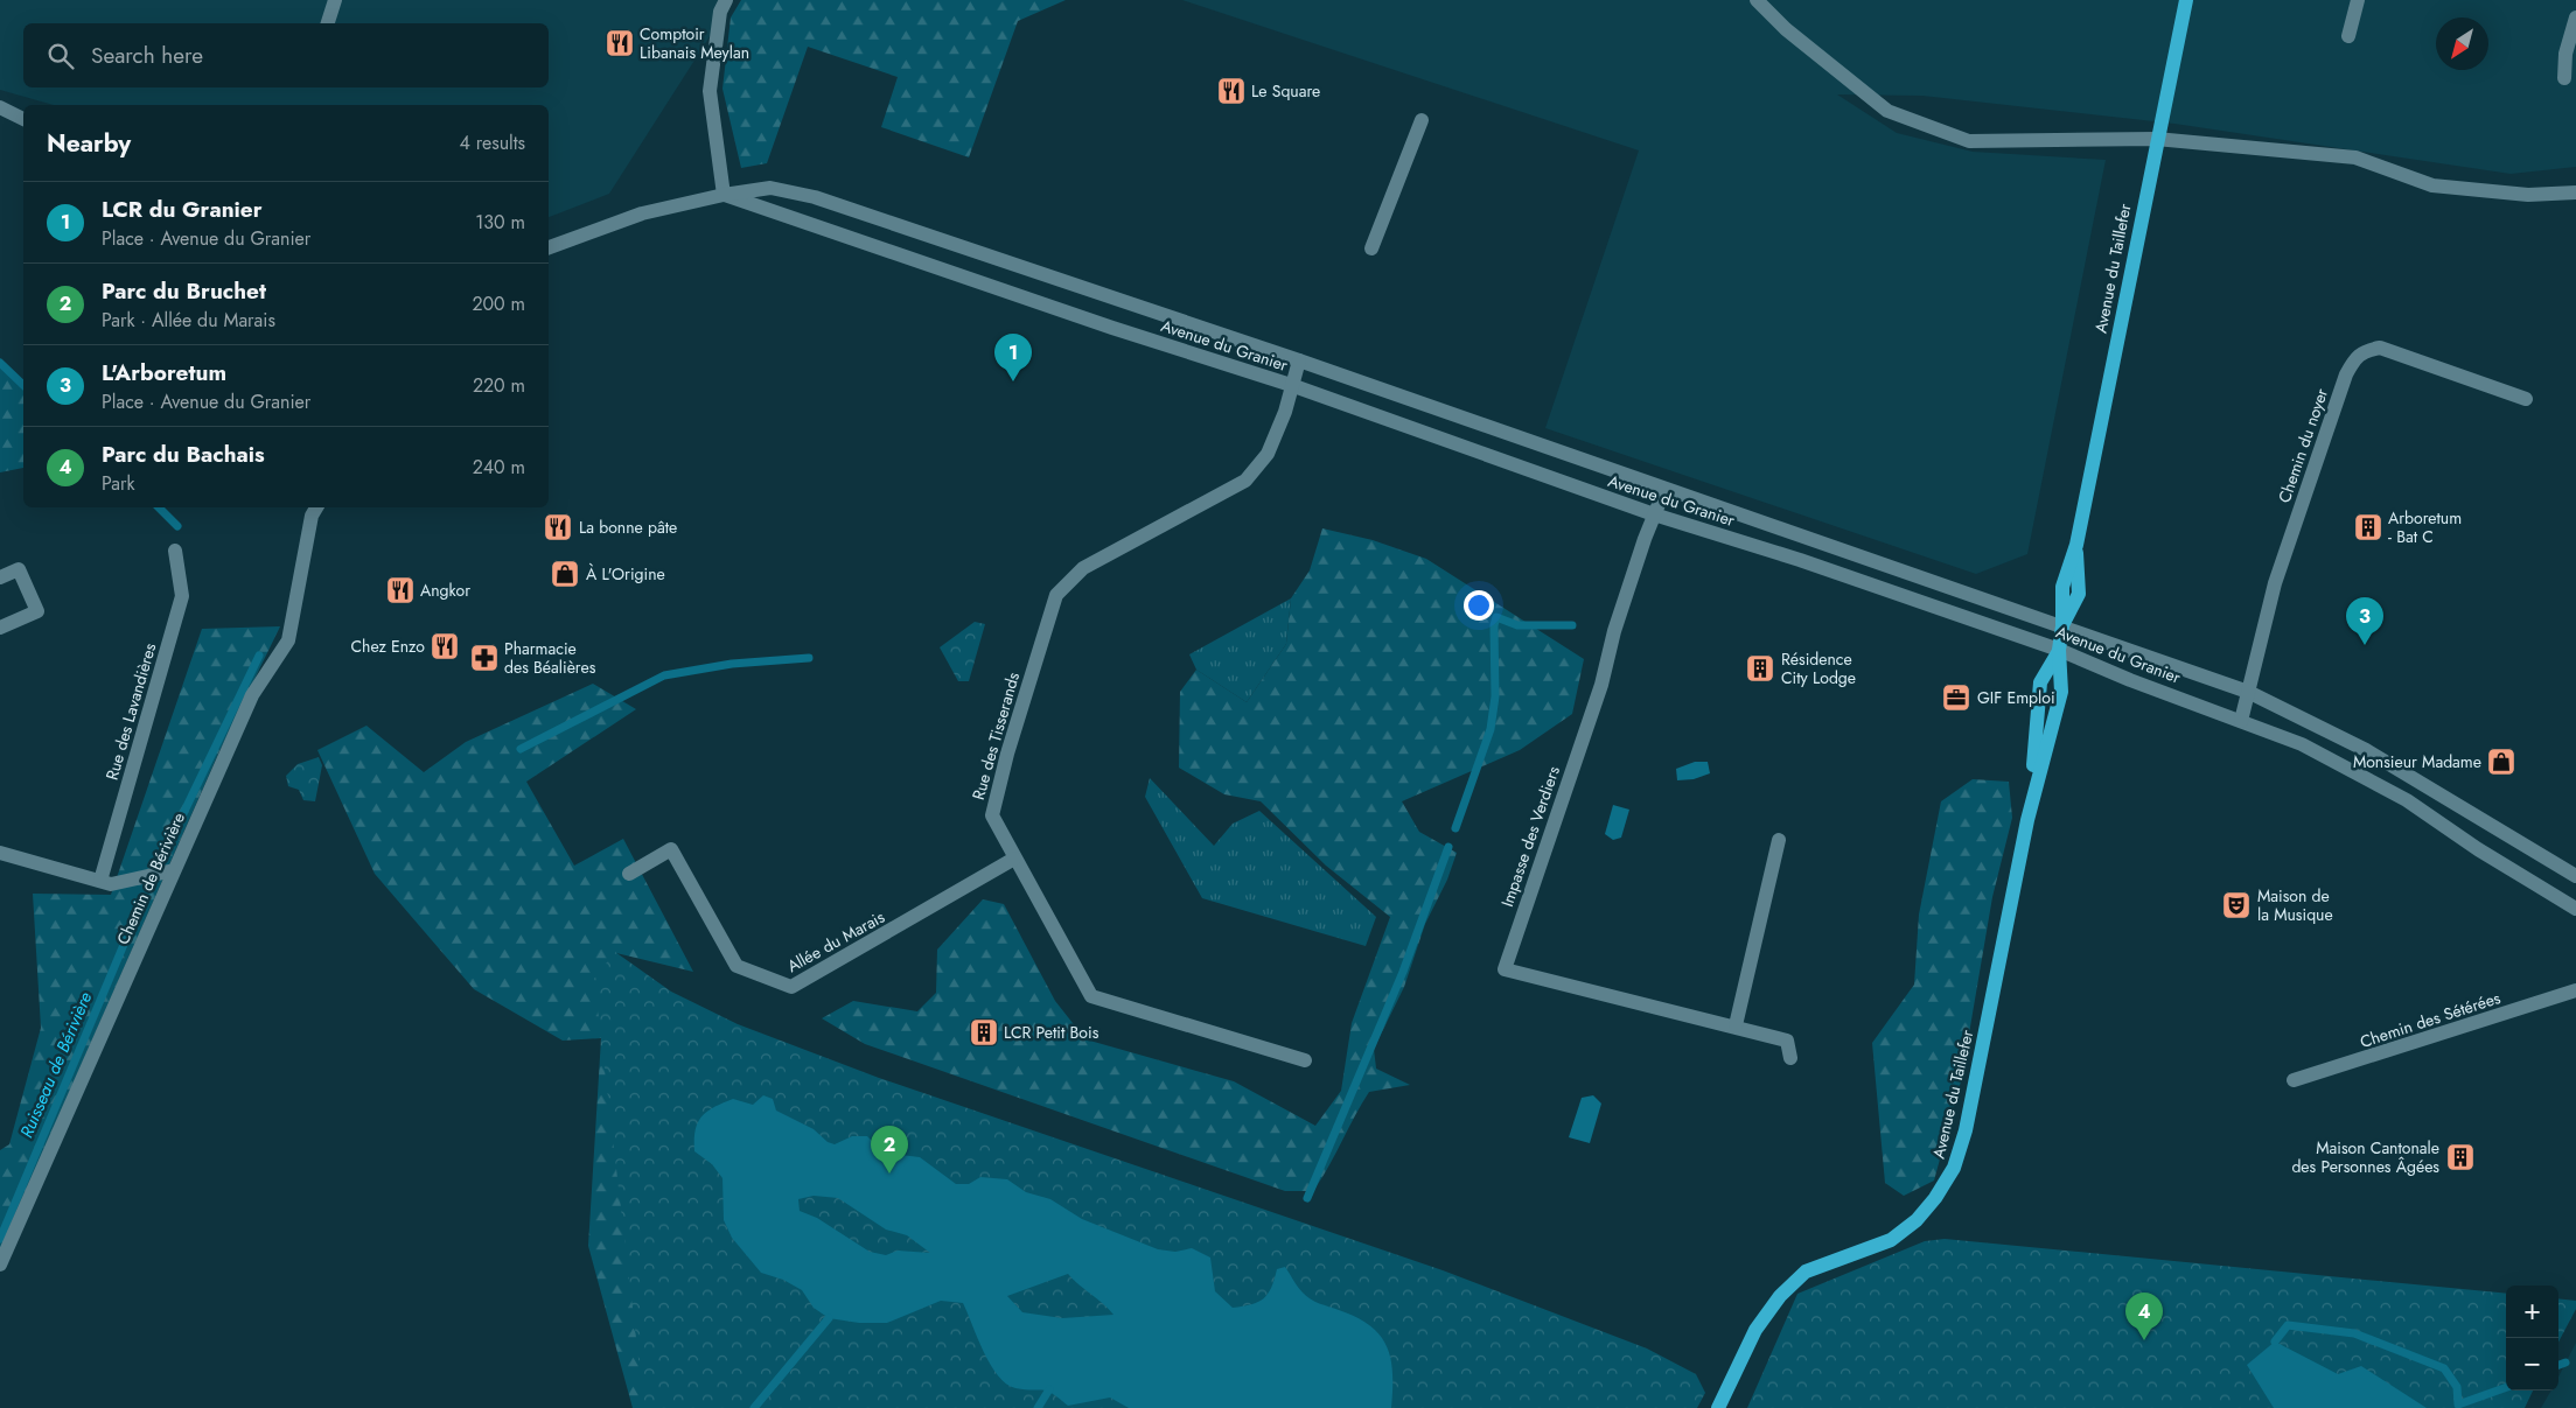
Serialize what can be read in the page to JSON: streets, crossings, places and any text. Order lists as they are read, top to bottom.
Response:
{
  "streets": {
    "main road": ["Avenue du Taillefer"],
    "street": [
      "Avenue du Granier",
      "Chemin du noyer",
      "Rue des Lavandières",
      "Rue des Tisserands",
      "Impasse des Verdiers",
      "Chemin de Bérivière",
      "Allée du Marais",
      "Chemin des Sétérées"
    ]
  },
  "crossings": [
    ["Avenue du Taillefer", "Avenue du Granier"],
    ["Avenue du Granier", "Chemin du noyer"],
    ["Avenue du Granier", "Rue des Tisserands"],
    ["Avenue du Granier", "Impasse des Verdiers"],
    ["Rue des Tisserands", "Allée du Marais"]
  ],
  "water": ["Ruisseau de Bérivière"],
  "places": {
    "restaurant": [
      "Comptoir Libanais Meylan",
      "Le Square",
      "La bonne pâte",
      "Angkor",
      "Chez Enzo"
    ],
    "building": [
      "Arboretum - Bat C",
      "Résidence City Lodge",
      "LCR Petit Bois",
      "Maison Cantonale des Personnes Âgées"
    ],
    "shop": ["À L'Origine", "Monsieur Madame"],
    "pharmacy": ["Pharmacie des Béalières"],
    "office": ["GIF Emploi"],
    "theatre": ["Maison de la Musique"]
  },
  "north": "bottom left",
  "page": {
    "search": "Search here",
    "heading": ["Nearby", "4 results"],
    "list": [
      {
        "mark": "1",
        "name": "LCR du Granier",
        "note": "Place · Avenue du Granier",
        "value": "130 m"
      },
      {
        "mark": "2",
        "name": "Parc du Bruchet",
        "note": "Park · Allée du Marais",
        "value": "200 m"
      },
      {
        "mark": "3",
        "name": "L'Arboretum",
        "note": "Place · Avenue du Granier",
        "value": "220 m"
      },
      {
        "mark": "4",
        "name": "Parc du Bachais",
        "note": "Park",
        "value": "240 m"
      }
    ],
    "pins": [
      "1",
      "3",
      "2",
      "4"
    ],
    "map_buttons": ["+", "−"]
  }
}
